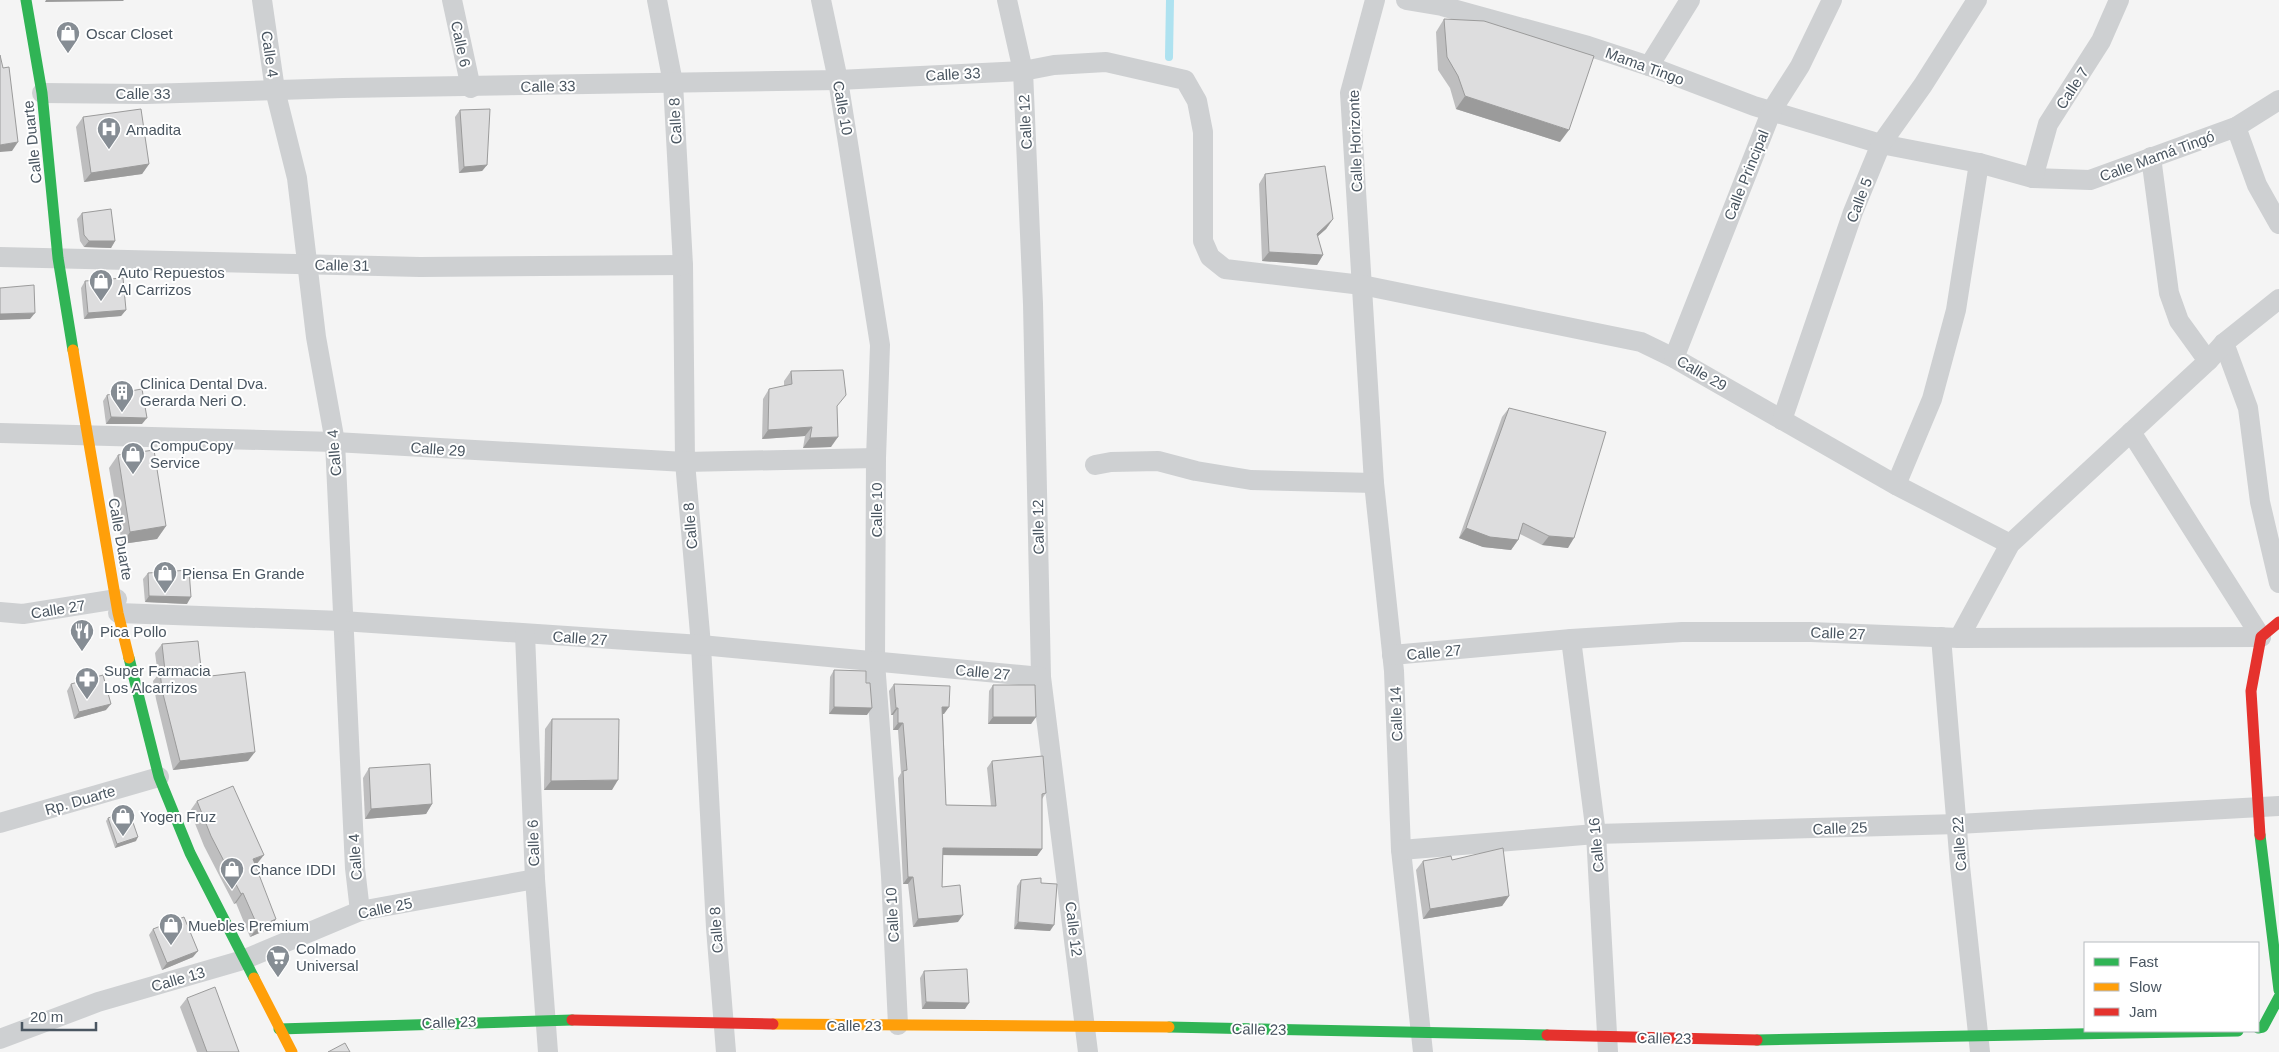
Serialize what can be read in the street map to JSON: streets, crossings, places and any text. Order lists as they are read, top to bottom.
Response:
{
  "streets": {
    "street": [
      "Calle 6",
      "Calle 4",
      "Mama Tingo",
      "Calle 33",
      "Calle 7",
      "Calle 10",
      "Calle 8",
      "Calle 12",
      "Calle Horizonte",
      "Calle Duarte",
      "Calle Mamá Tingó",
      "Calle Principal",
      "Calle 5",
      "Calle 31",
      "Calle 29",
      "Calle 27",
      "Calle 14",
      "Rp. Duarte",
      "Calle 25",
      "Calle 22",
      "Calle 16",
      "Calle 13",
      "Calle 23"
    ]
  },
  "crossings": [
    ["Calle 6", "Calle 33"],
    ["Calle 6", "Calle 27"],
    ["Calle 6", "Calle 25"],
    ["Calle 6", "Calle 23"],
    ["Calle 4", "Calle 33"],
    ["Calle 4", "Calle 31"],
    ["Calle 4", "Calle 29"],
    ["Calle 4", "Calle 27"],
    ["Calle 4", "Calle 25"],
    ["Mama Tingo", "Calle Mamá Tingó"],
    ["Mama Tingo", "Calle Principal"],
    ["Mama Tingo", "Calle 5"],
    ["Calle 33", "Calle 10"],
    ["Calle 33", "Calle 8"],
    ["Calle 33", "Calle 12"],
    ["Calle 33", "Calle Duarte"],
    ["Calle 33", "Calle 29"],
    ["Calle 7", "Calle Mamá Tingó"],
    ["Calle 10", "Calle 29"],
    ["Calle 10", "Calle 27"],
    ["Calle 10", "Calle 23"],
    ["Calle 8", "Calle 31"],
    ["Calle 8", "Calle 29"],
    ["Calle 8", "Calle 27"],
    ["Calle 8", "Calle 23"],
    ["Calle 12", "Calle 27"],
    ["Calle 12", "Calle 23"],
    ["Calle Horizonte", "Calle 29"],
    ["Calle Horizonte", "Calle 14"],
    ["Calle Duarte", "Calle 31"],
    ["Calle Duarte", "Calle 29"],
    ["Calle Duarte", "Calle 27"],
    ["Calle Duarte", "Rp. Duarte"],
    ["Calle Duarte", "Calle 25"],
    ["Calle Duarte", "Calle 13"],
    ["Calle Duarte", "Calle 23"],
    ["Calle Mamá Tingó", "Calle 5"],
    ["Calle Principal", "Calle 29"],
    ["Calle 5", "Calle 29"],
    ["Calle 29", "Calle 14"],
    ["Calle 27", "Calle 14"],
    ["Calle 27", "Calle 22"],
    ["Calle 27", "Calle 16"],
    ["Calle 14", "Calle 25"],
    ["Calle 14", "Calle 23"],
    ["Calle 25", "Calle 22"],
    ["Calle 25", "Calle 16"],
    ["Calle 25", "Calle 13"],
    ["Calle 22", "Calle 23"],
    ["Calle 16", "Calle 23"]
  ],
  "places": {
    "shop": [
      "Oscar Closet",
      "Auto Repuestos Al Carrizos",
      "CompuCopy Service",
      "Piensa En Grande",
      "Yogen Fruz",
      "Chance IDDI",
      "Muebles Premium"
    ],
    "hospital": ["Amadita"],
    "building": ["Clinica Dental Dva. Gerarda Neri O."],
    "restaurant": ["Pica Pollo"],
    "pharmacy": ["Super Farmacia Los Alcarrizos"],
    "supermarket": ["Colmado Universal"]
  },
  "legend": ["Fast", "Slow", "Jam"],
  "scale_bar": "20 m"
}
